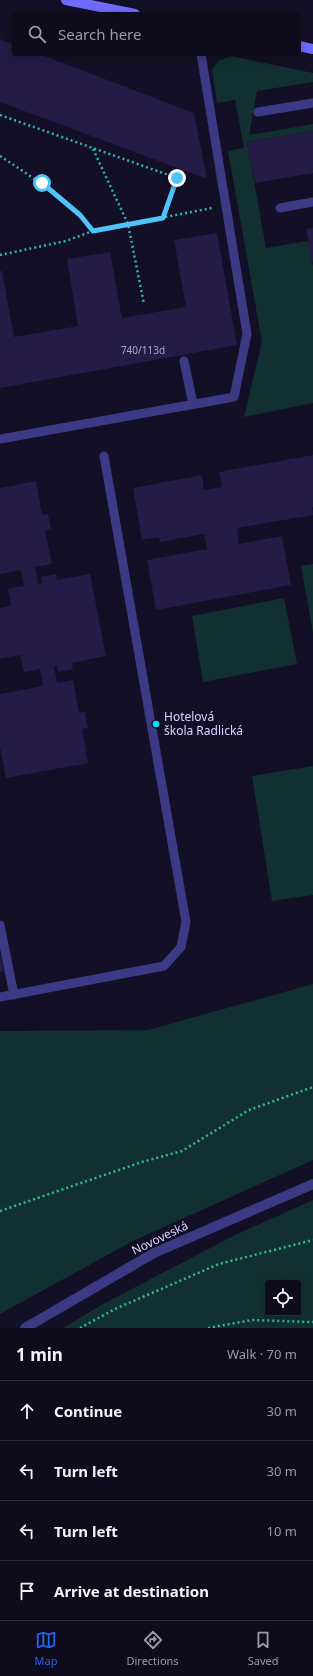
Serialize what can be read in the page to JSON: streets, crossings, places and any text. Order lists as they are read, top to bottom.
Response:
{
  "streets": {
    "street": ["Novoveská"]
  },
  "places": ["Hotelová škola Radlická"],
  "house_numbers": ["740/113d"],
  "page": {
    "search": "Search here",
    "heading": ["1 min", "Walk · 70 m"],
    "list": [
      ["Continue", "30 m"],
      ["Turn left", "30 m"],
      ["Turn left", "10 m"],
      "Arrive at destination"
    ],
    "nav": ["Map", "Directions", "Saved"]
  }
}
